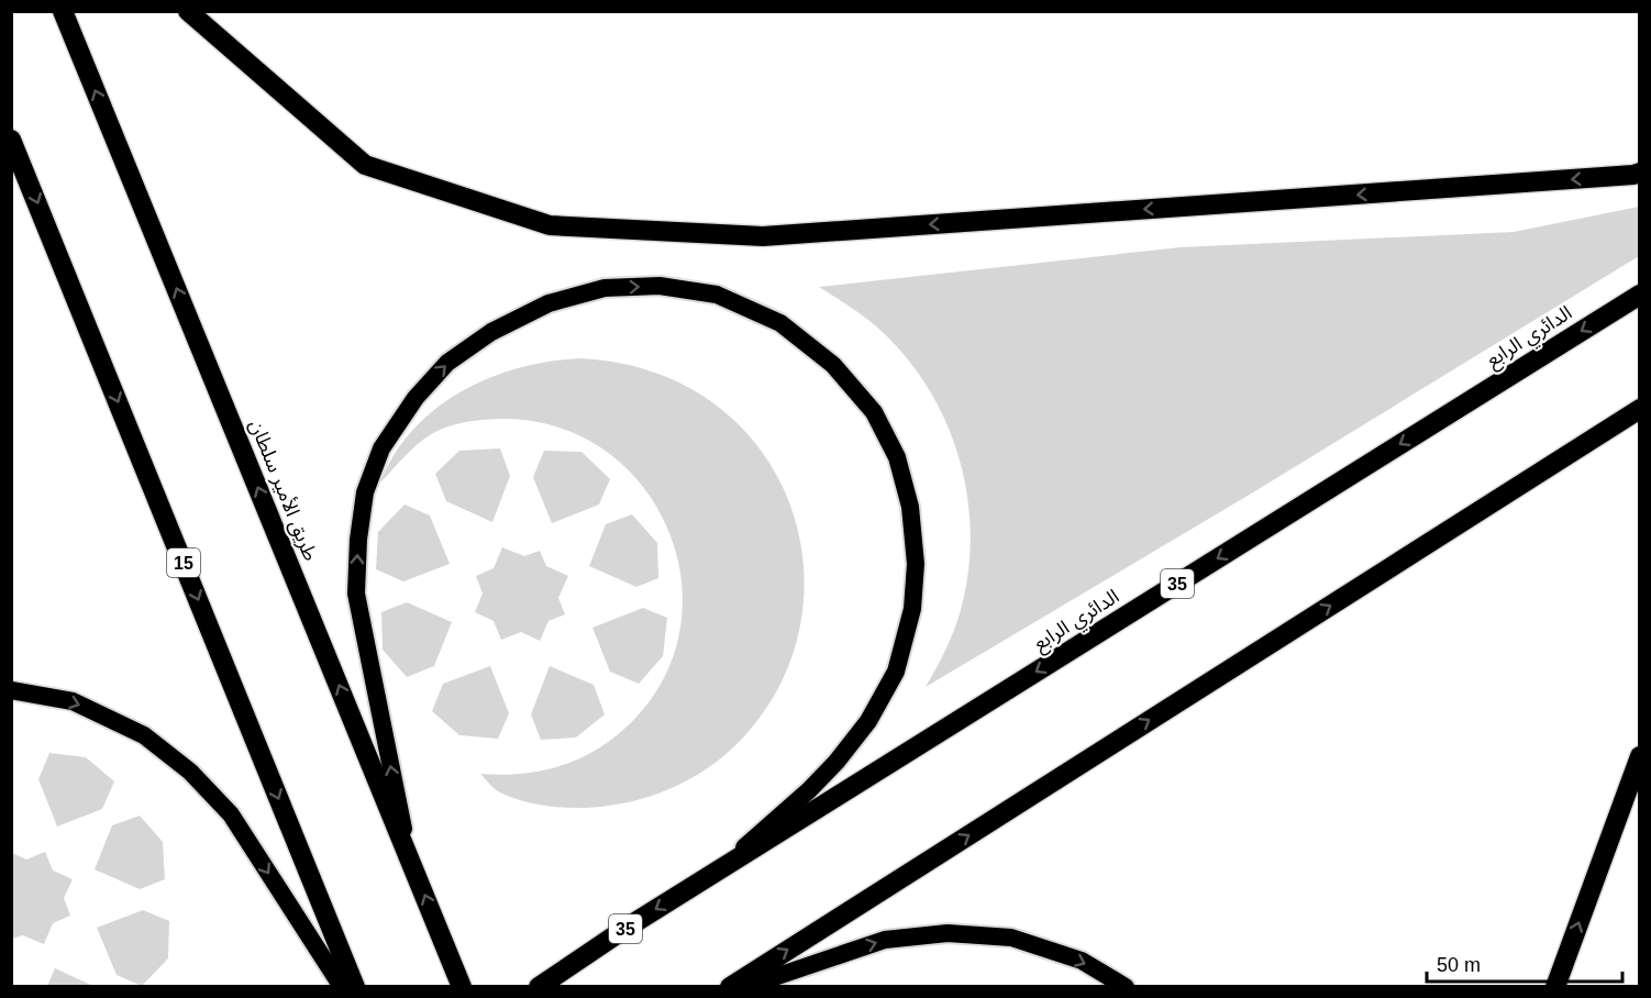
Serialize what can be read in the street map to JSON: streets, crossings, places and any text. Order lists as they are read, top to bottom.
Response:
{
  "streets": {
    "highway": [
      "الدائري الرابع",
      "طريق الأمير سلطان",
      "15",
      "35"
    ]
  },
  "scale_bar": "50 m"
}
